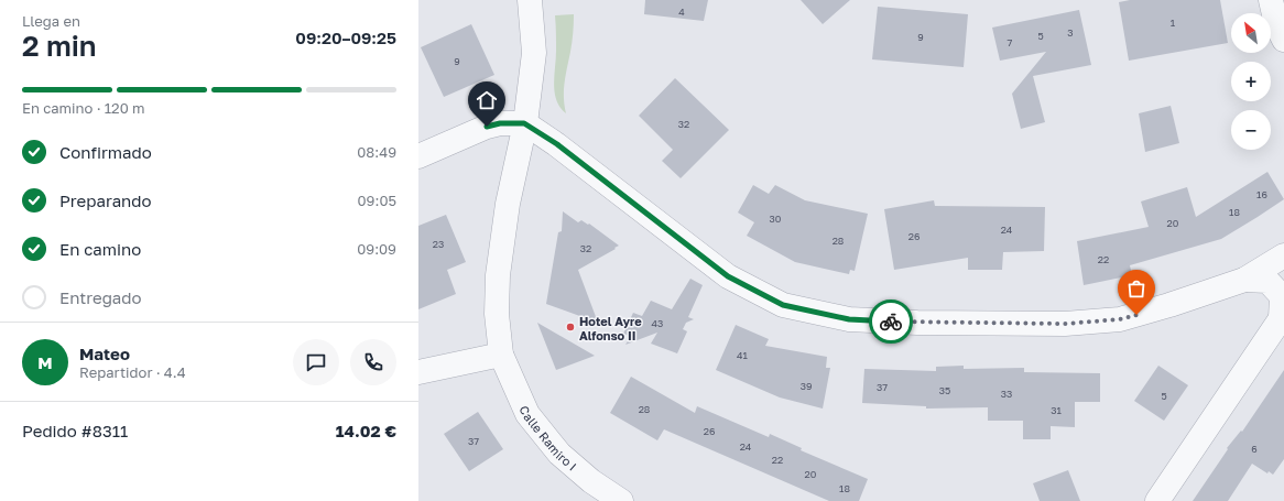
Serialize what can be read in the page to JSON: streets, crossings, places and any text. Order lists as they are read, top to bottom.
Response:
{
  "streets": {
    "street": ["Calle Ramiro I"]
  },
  "places": ["Hotel Ayre Alfonso II"],
  "house_numbers": [
    "4",
    "1",
    "3",
    "5",
    "9",
    "7",
    "9",
    "32",
    "16",
    "18",
    "30",
    "20",
    "24",
    "26",
    "28",
    "23",
    "32",
    "22",
    "43",
    "41",
    "39",
    "37",
    "35",
    "33",
    "5",
    "28",
    "31",
    "26",
    "37",
    "24",
    "6",
    "22",
    "20",
    "18"
  ],
  "north": "top left",
  "page": {
    "heading": ["2 min", "Llega en", "09:20–09:25"],
    "panel": [
      "Mateo",
      "Repartidor · 4.4",
      "Pedido #8311",
      "14.02 €"
    ],
    "map_buttons": ["+", "−"],
    "bar": "En camino · 120 m",
    "list": [
      ["Confirmado", "08:49"],
      ["Preparando", "09:05"],
      ["En camino", "09:09"],
      "Entregado"
    ],
    "round": "M"
  }
}
